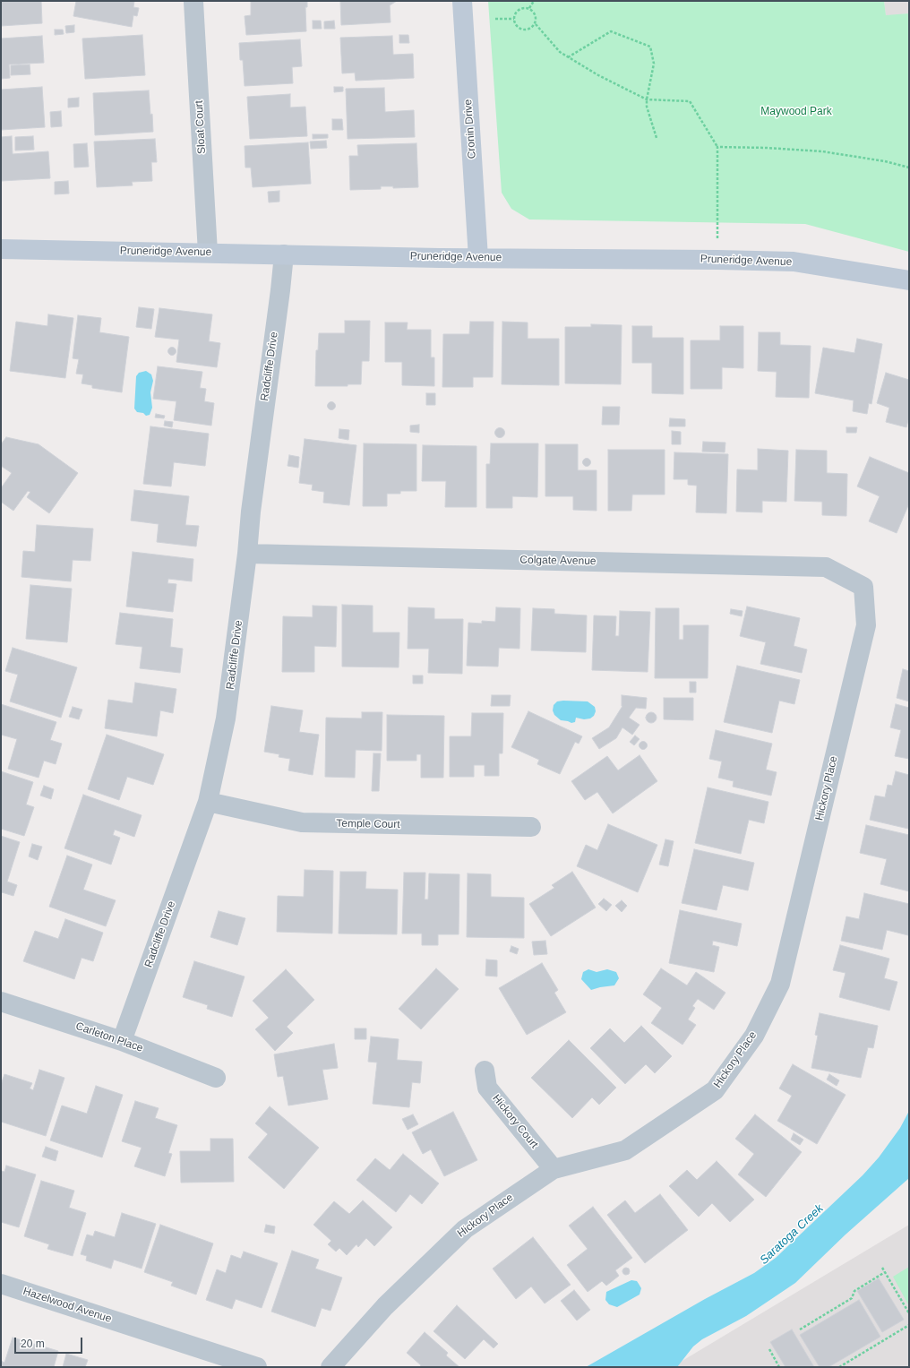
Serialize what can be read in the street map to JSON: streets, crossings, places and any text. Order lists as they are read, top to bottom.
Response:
{
  "streets": {
    "main road": ["Cronin Drive", "Pruneridge Avenue"],
    "street": [
      "Sloat Court",
      "Radcliffe Drive",
      "Colgate Avenue",
      "Hickory Place",
      "Temple Court",
      "Carleton Place",
      "Hickory Court",
      "Hazelwood Avenue"
    ]
  },
  "crossings": [
    ["Sloat Court", "Pruneridge Avenue"],
    ["Cronin Drive", "Pruneridge Avenue"],
    ["Pruneridge Avenue", "Radcliffe Drive"],
    ["Radcliffe Drive", "Colgate Avenue"],
    ["Radcliffe Drive", "Temple Court"],
    ["Radcliffe Drive", "Carleton Place"],
    ["Colgate Avenue", "Hickory Place"],
    ["Hickory Place", "Hickory Court"]
  ],
  "water": ["Saratoga Creek"],
  "parks": ["Maywood Park"],
  "scale_bar": "20 m"
}
